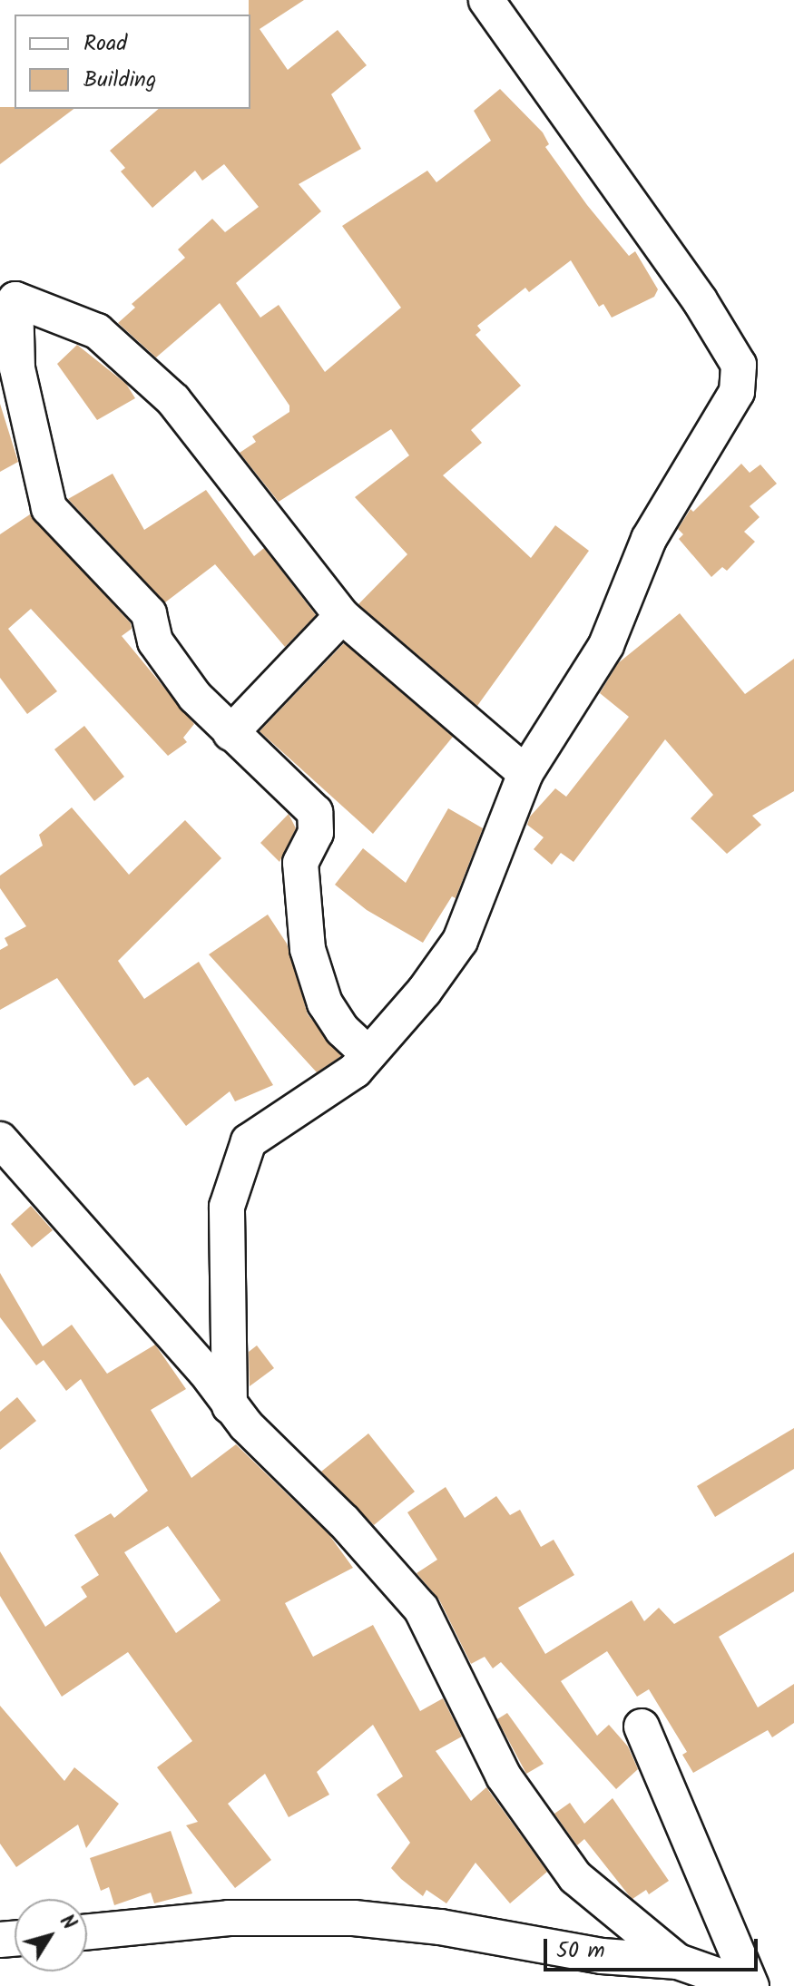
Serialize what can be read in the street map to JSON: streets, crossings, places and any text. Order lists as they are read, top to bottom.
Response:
{
  "legend": ["Road", "Building"],
  "scale_bar": "50 m",
  "north": "top right"
}
